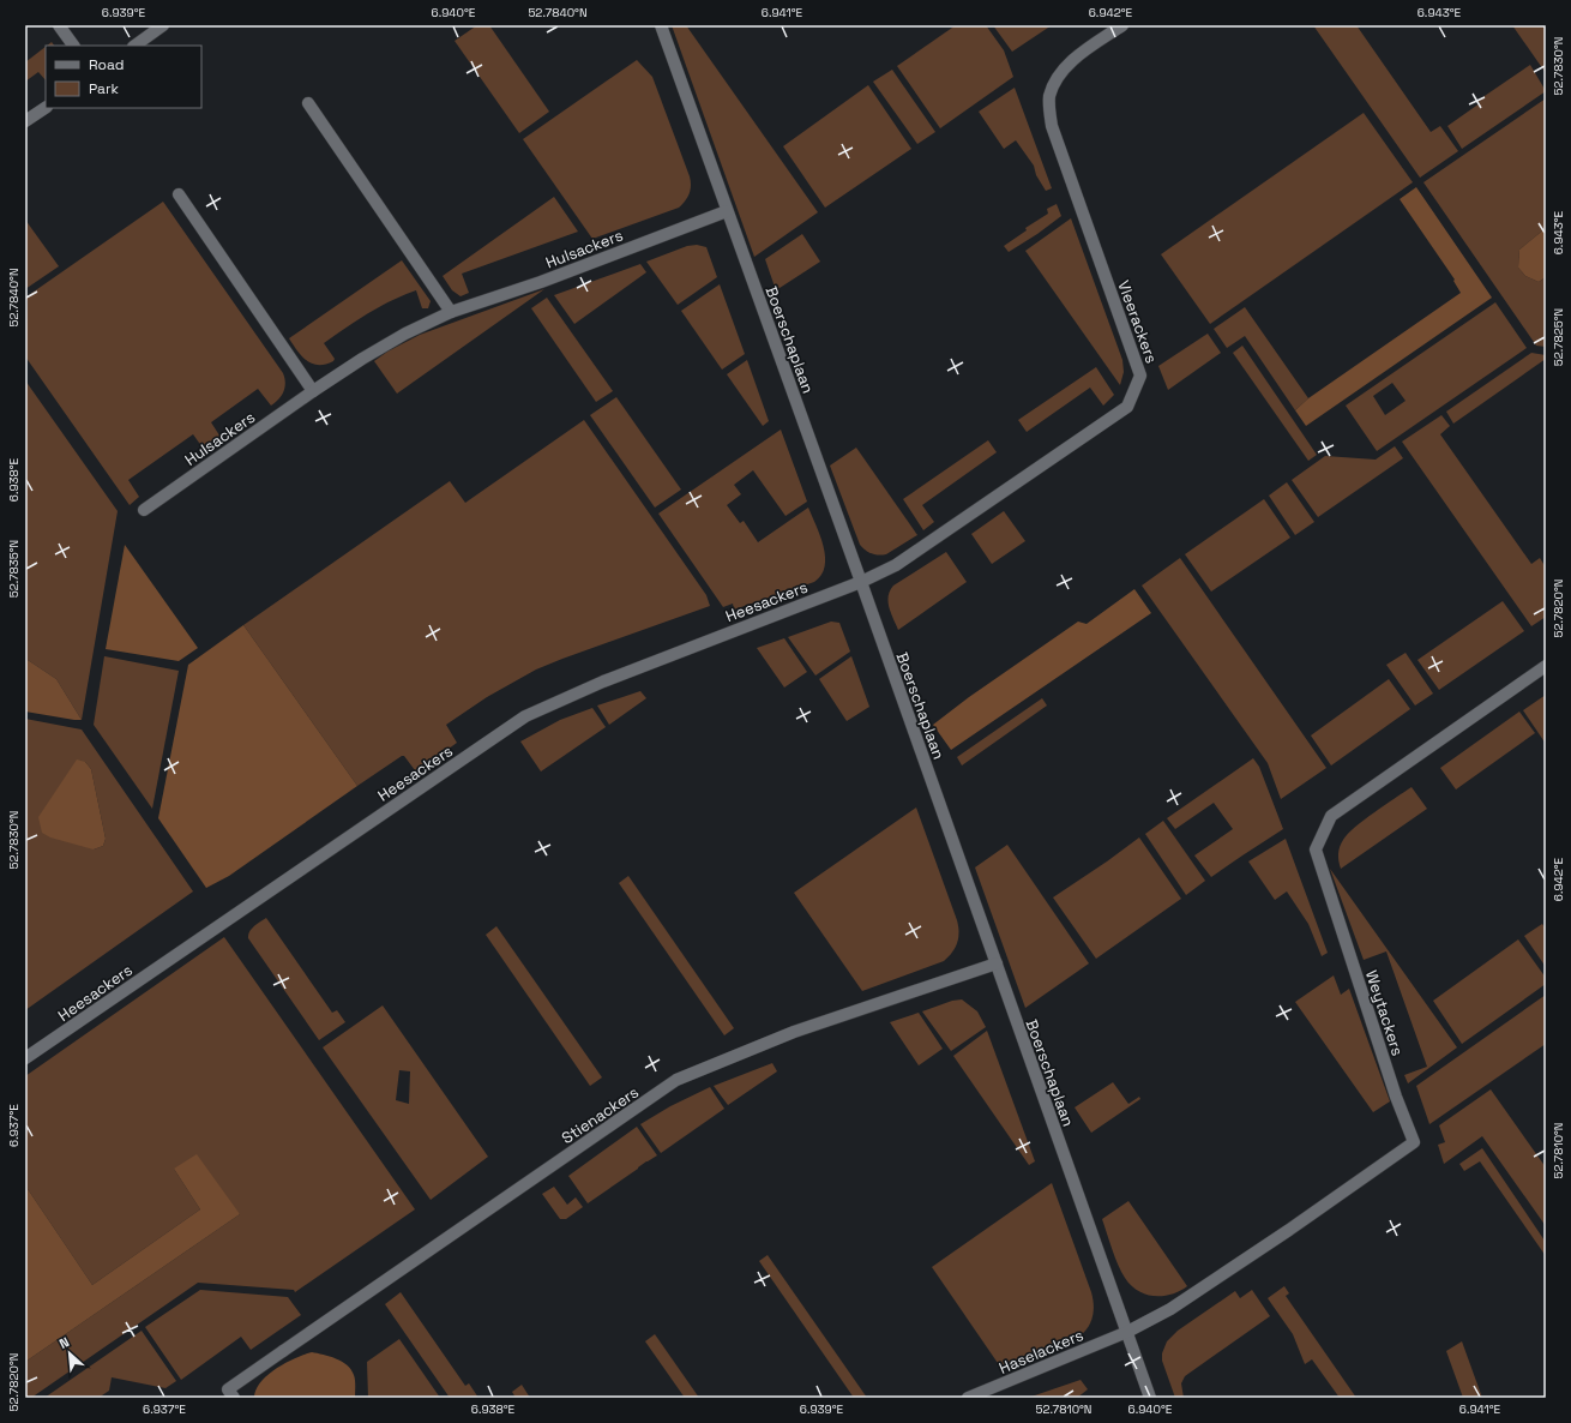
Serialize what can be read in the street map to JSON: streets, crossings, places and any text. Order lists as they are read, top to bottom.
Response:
{
  "streets": {
    "street": [
      "Hulsackers",
      "Vleerackers",
      "Boerschaplaan",
      "Heesackers",
      "Weytackers",
      "Stienackers",
      "Haselackers"
    ]
  },
  "crossings": [
    ["Hulsackers", "Boerschaplaan"],
    ["Vleerackers", "Boerschaplaan"],
    ["Vleerackers", "Heesackers"],
    ["Boerschaplaan", "Heesackers"],
    ["Boerschaplaan", "Weytackers"],
    ["Boerschaplaan", "Stienackers"],
    ["Boerschaplaan", "Haselackers"],
    ["Weytackers", "Haselackers"]
  ],
  "legend": ["Road", "Park"],
  "north": "top left",
  "coordinates": [
    "6.939°E",
    "6.940°E",
    "52.7840°N",
    "6.941°E",
    "6.942°E",
    "6.943°E",
    "52.7830°N",
    "52.7825°N",
    "6.938°E",
    "52.7835°N",
    "52.7820°N",
    "6.937°E",
    "52.7810°N"
  ]
}
